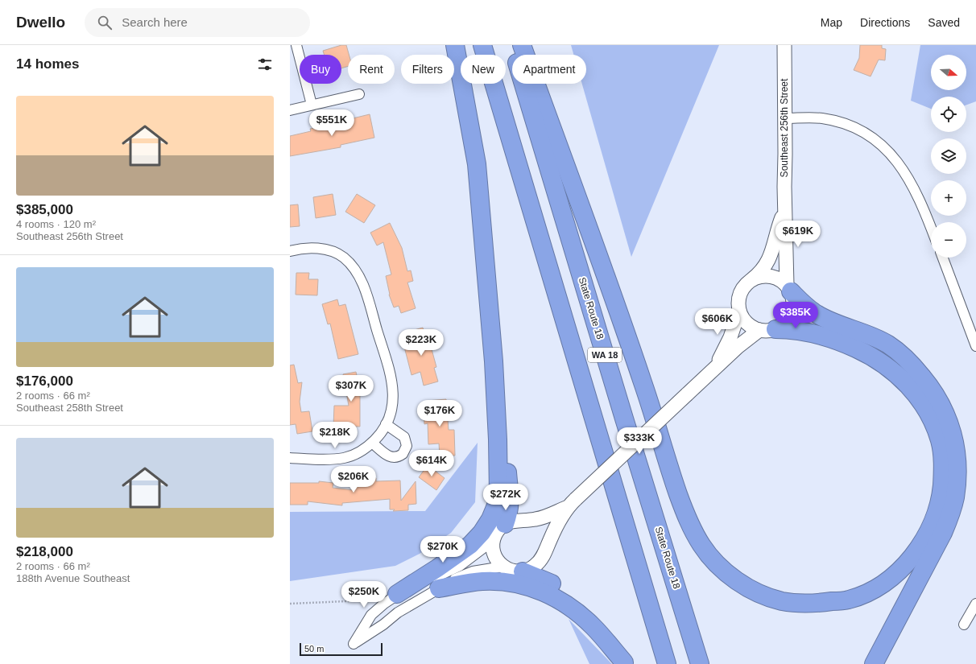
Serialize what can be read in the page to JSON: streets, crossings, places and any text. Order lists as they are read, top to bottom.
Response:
{
  "streets": {
    "highway": ["State Route 18", "WA 18"],
    "main road": ["Southeast 256th Street"]
  },
  "scale_bar": "50 m",
  "north": "right",
  "page": {
    "header": "Dwello",
    "search": "Search here",
    "nav": ["Map", "Directions", "Saved"],
    "heading": "14 homes",
    "map_buttons": ["+", "−"],
    "chip": [
      "Buy",
      "Rent",
      "Filters",
      "New",
      "Apartment"
    ],
    "list": [
      {
        "name": "$385,000",
        "note": "4 rooms · 120 m² · Southeast 256th Street"
      },
      {
        "name": "$176,000",
        "note": "2 rooms · 66 m² · Southeast 258th Street"
      },
      {
        "name": "$218,000",
        "note": "2 rooms · 66 m² · 188th Avenue Southeast"
      }
    ],
    "price": [
      "$551K",
      "$619K",
      "$385K",
      "$606K",
      "$223K",
      "$307K",
      "$176K",
      "$218K",
      "$333K",
      "$614K",
      "$206K",
      "$272K",
      "$270K",
      "$250K"
    ],
    "scale": "50 m"
  }
}
